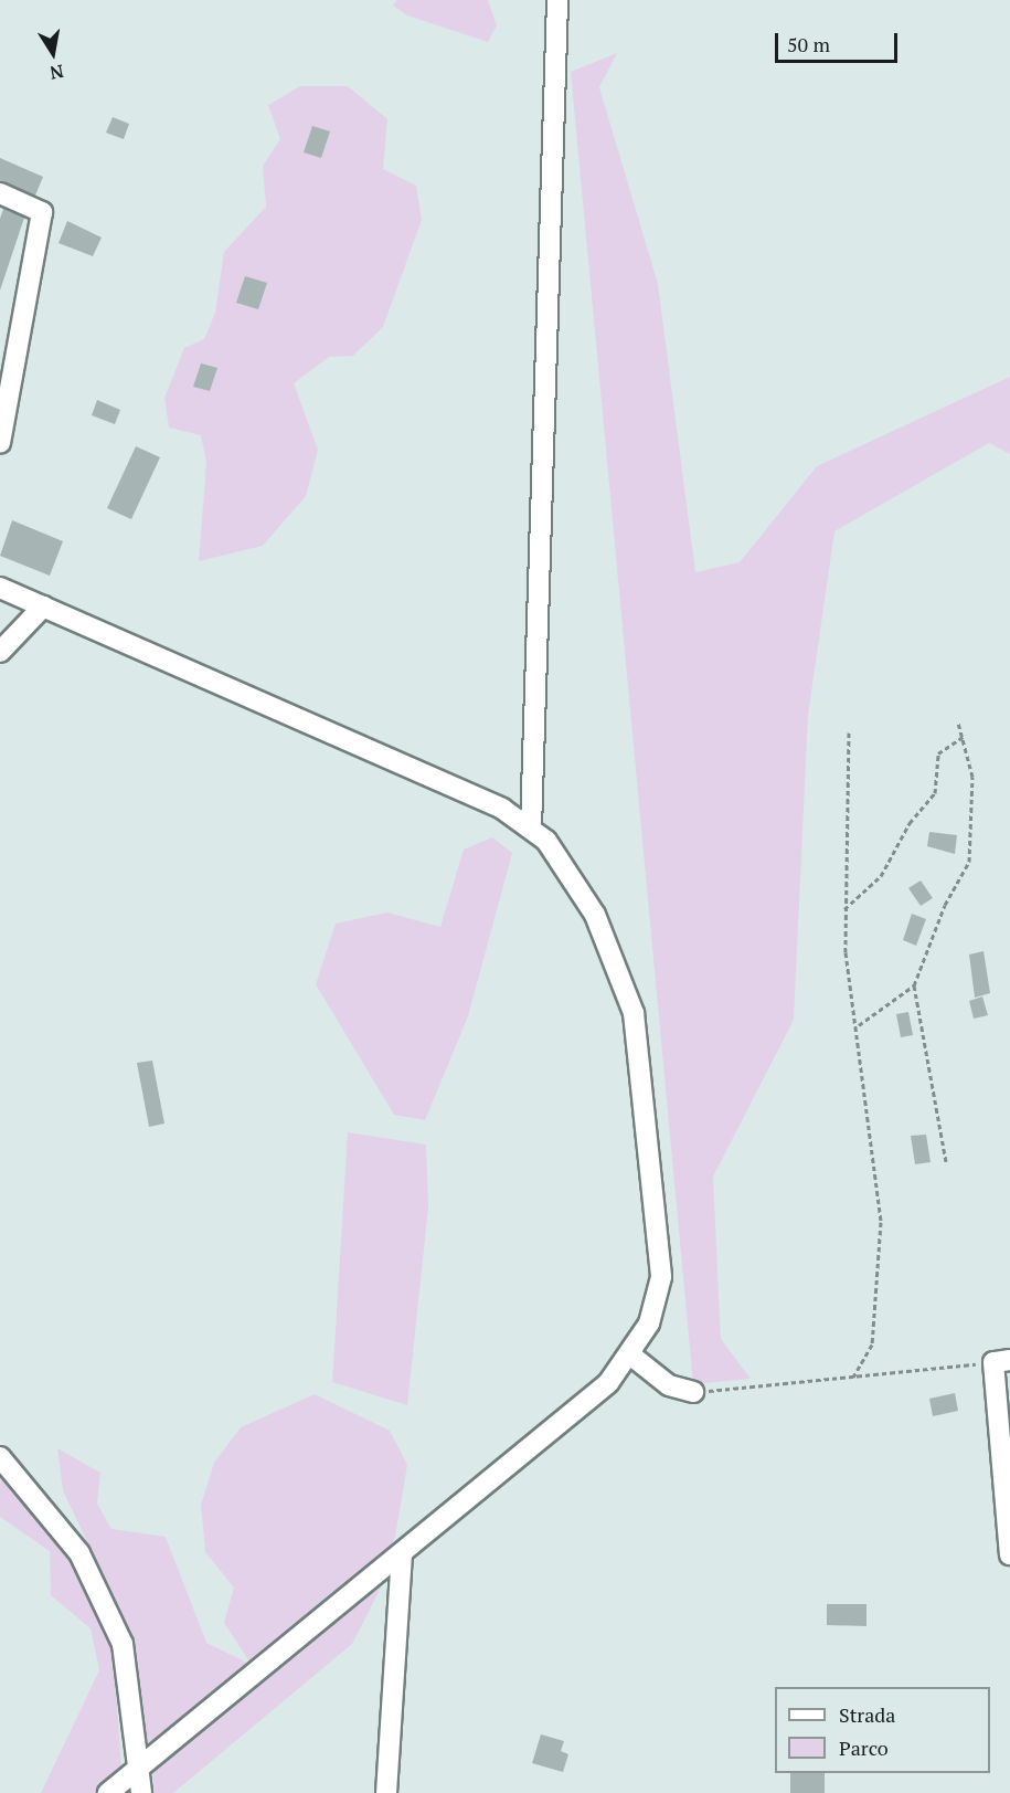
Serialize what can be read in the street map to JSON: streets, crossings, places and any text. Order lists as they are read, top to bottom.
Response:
{
  "legend": ["Strada", "Parco"],
  "scale_bar": "50 m",
  "north": "bottom"
}
